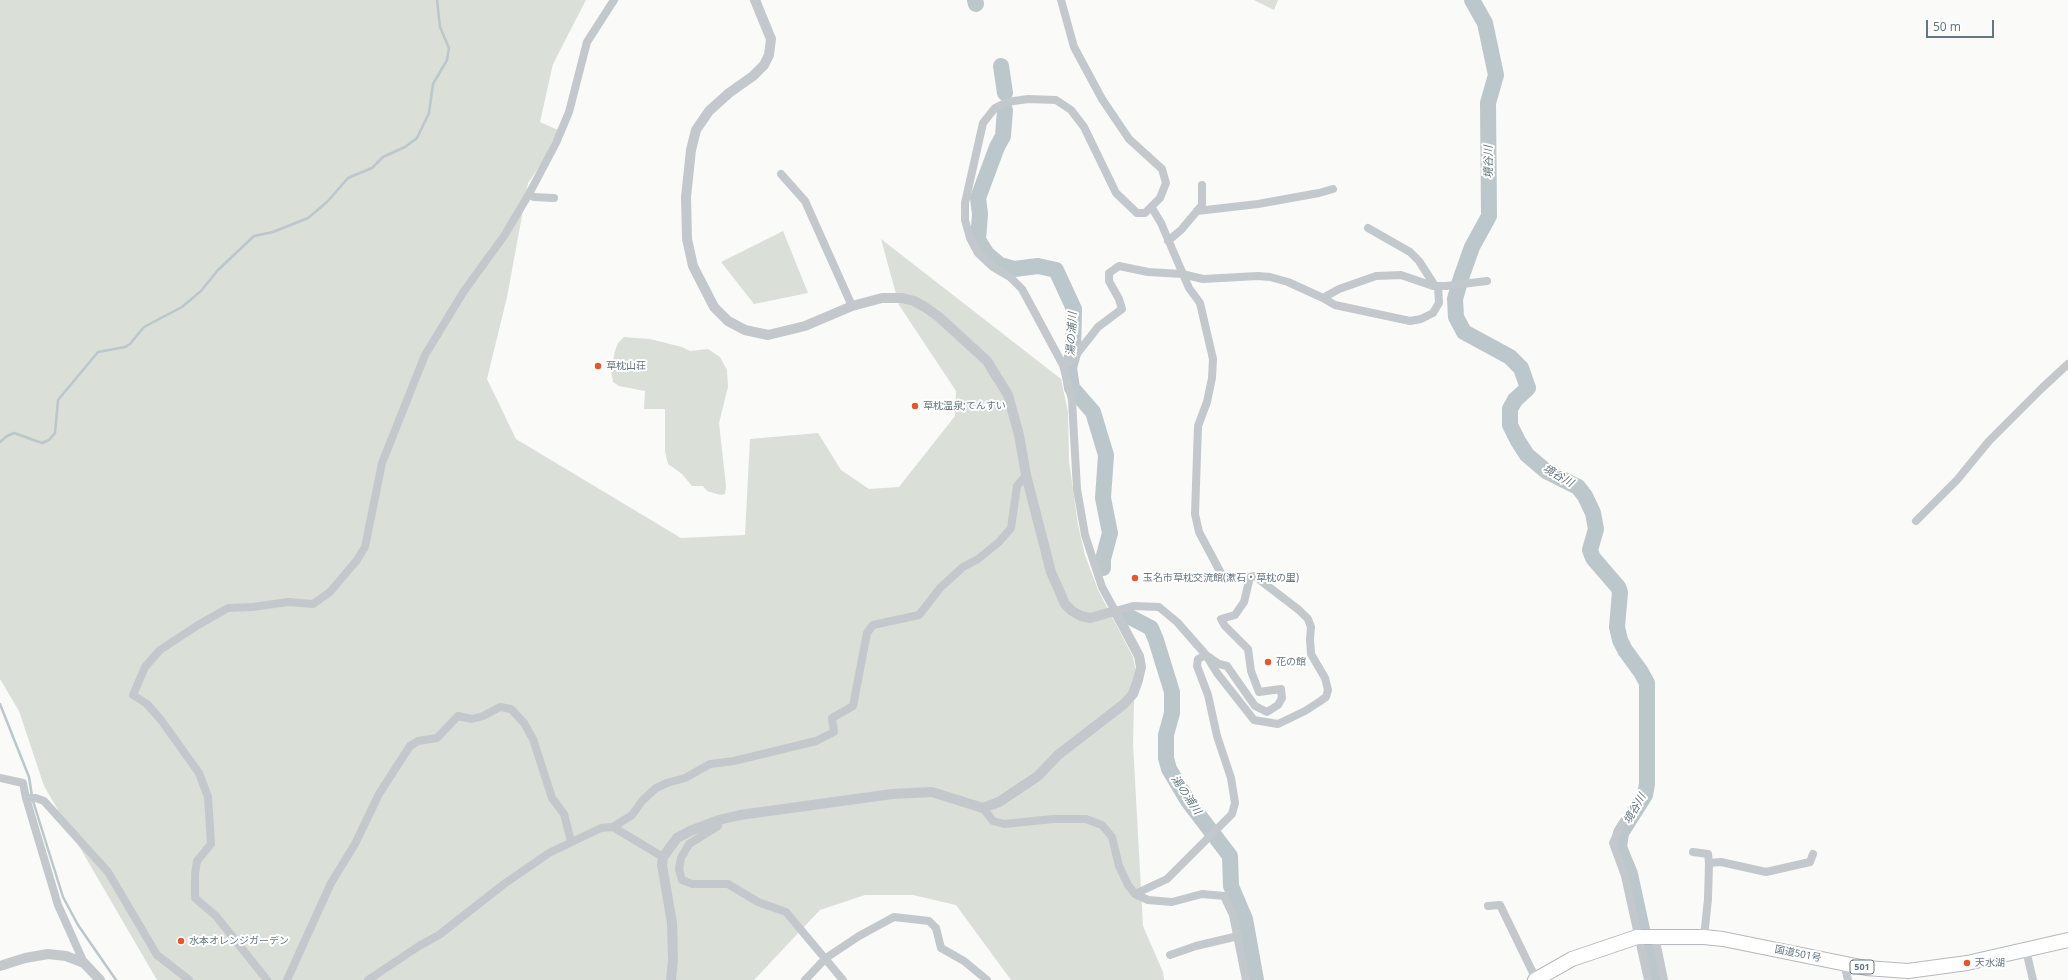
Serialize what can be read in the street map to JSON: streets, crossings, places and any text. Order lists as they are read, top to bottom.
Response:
{
  "streets": {
    "highway": ["国道501号", "501"]
  },
  "water": ["境谷川", "湯の浦川"],
  "places": [
    "草枕山荘",
    "草枕温泉;てんすい",
    "玉名市草枕交流館(漱石・草枕の里)",
    "花の館",
    "水本オレンジガーデン",
    "天水湖"
  ],
  "scale_bar": "50 m"
}
